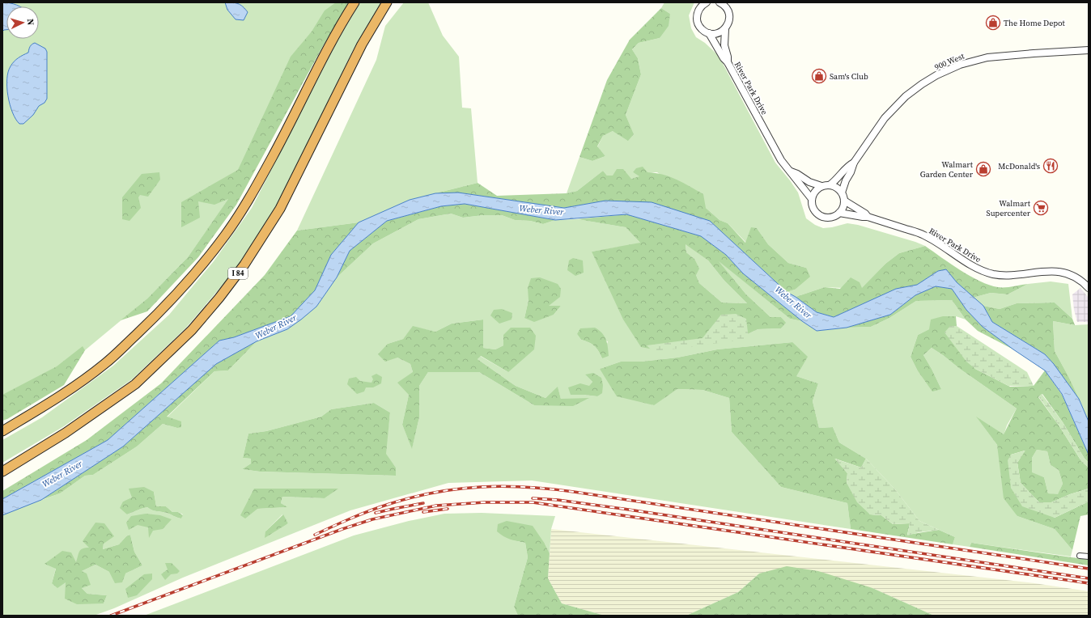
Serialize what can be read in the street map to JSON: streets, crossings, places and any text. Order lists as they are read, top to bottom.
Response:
{
  "streets": {
    "highway": ["I 84"],
    "street": ["900 West", "River Park Drive"]
  },
  "crossings": [
    ["900 West", "River Park Drive"]
  ],
  "water": ["Weber River"],
  "places": {
    "shop": ["The Home Depot", "Sam's Club", "Walmart Garden Center"],
    "restaurant": ["McDonald's"],
    "supermarket": ["Walmart Supercenter"]
  },
  "north": "right"
}
